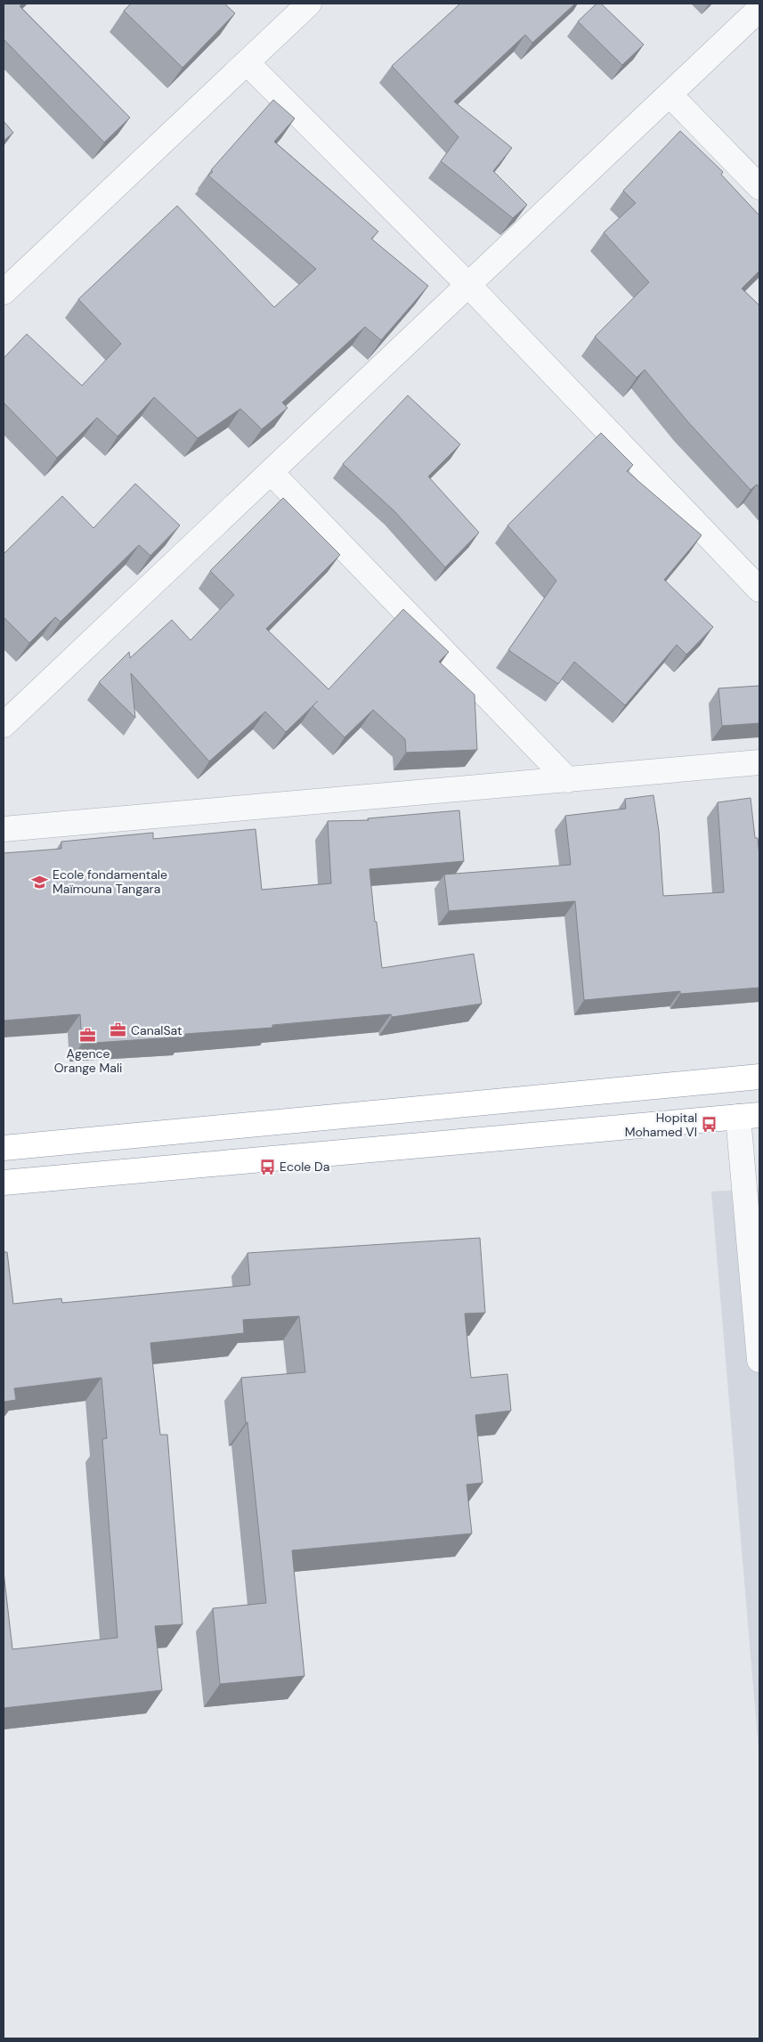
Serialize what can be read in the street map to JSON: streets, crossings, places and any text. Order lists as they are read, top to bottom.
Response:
{
  "places": {
    "school or university": ["Ecole fondamentale Maïmouna Tangara"],
    "office": ["CanalSat", "Agence Orange Mali"],
    "bus stop": ["Hopital Mohamed VI", "Ecole Da"]
  }
}
